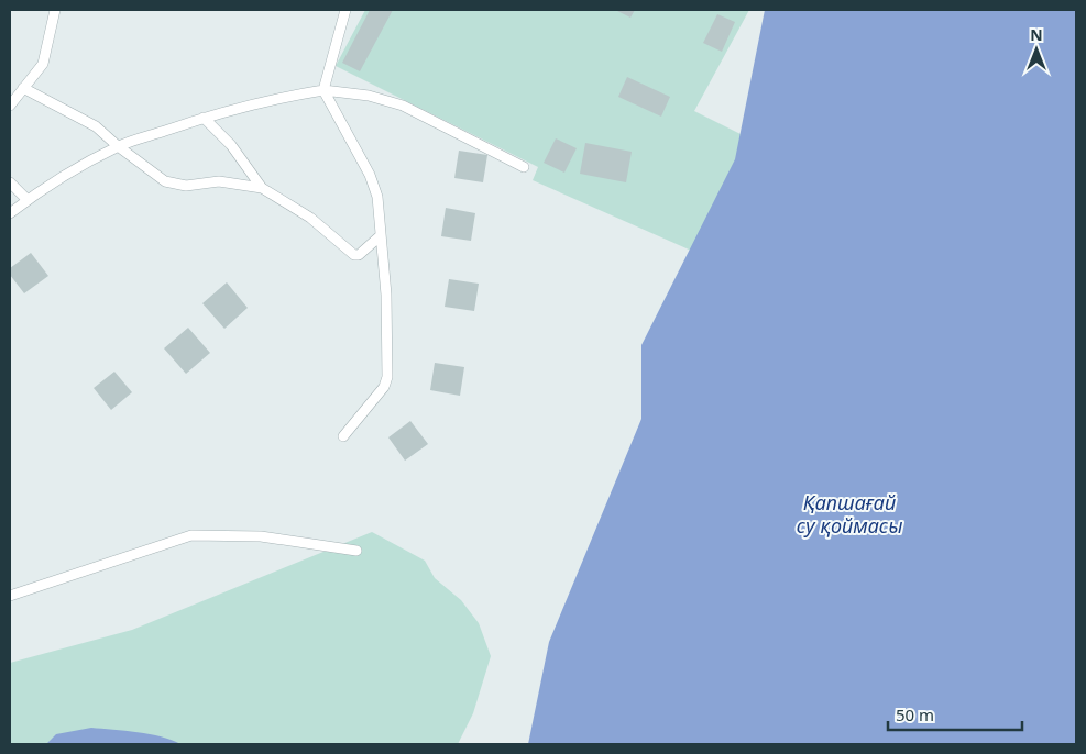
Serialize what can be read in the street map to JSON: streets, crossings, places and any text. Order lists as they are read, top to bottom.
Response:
{
  "water": ["Қапшағай су қоймасы"],
  "scale_bar": "50 m",
  "north": "top"
}
